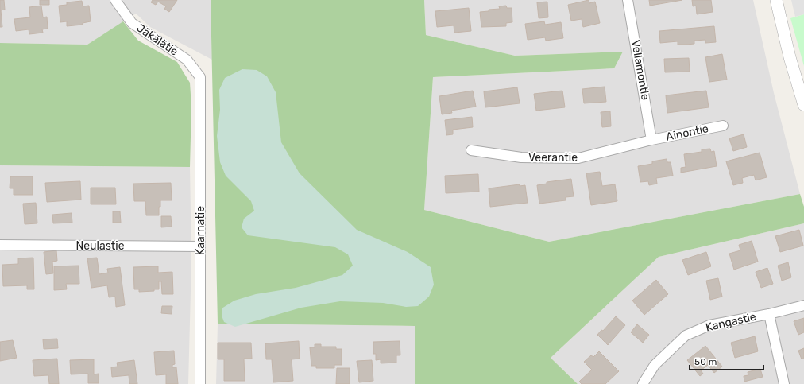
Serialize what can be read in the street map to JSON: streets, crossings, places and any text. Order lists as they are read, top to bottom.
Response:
{
  "streets": {
    "street": [
      "Jäkälätie",
      "Vellamontie",
      "Ainontie",
      "Veerantie",
      "Kaarnatie",
      "Neulastie",
      "Kangastie"
    ]
  },
  "crossings": [
    ["Jäkälätie", "Kaarnatie"],
    ["Vellamontie", "Ainontie"],
    ["Vellamontie", "Veerantie"],
    ["Ainontie", "Veerantie"],
    ["Kaarnatie", "Neulastie"]
  ],
  "scale_bar": "50 m"
}
